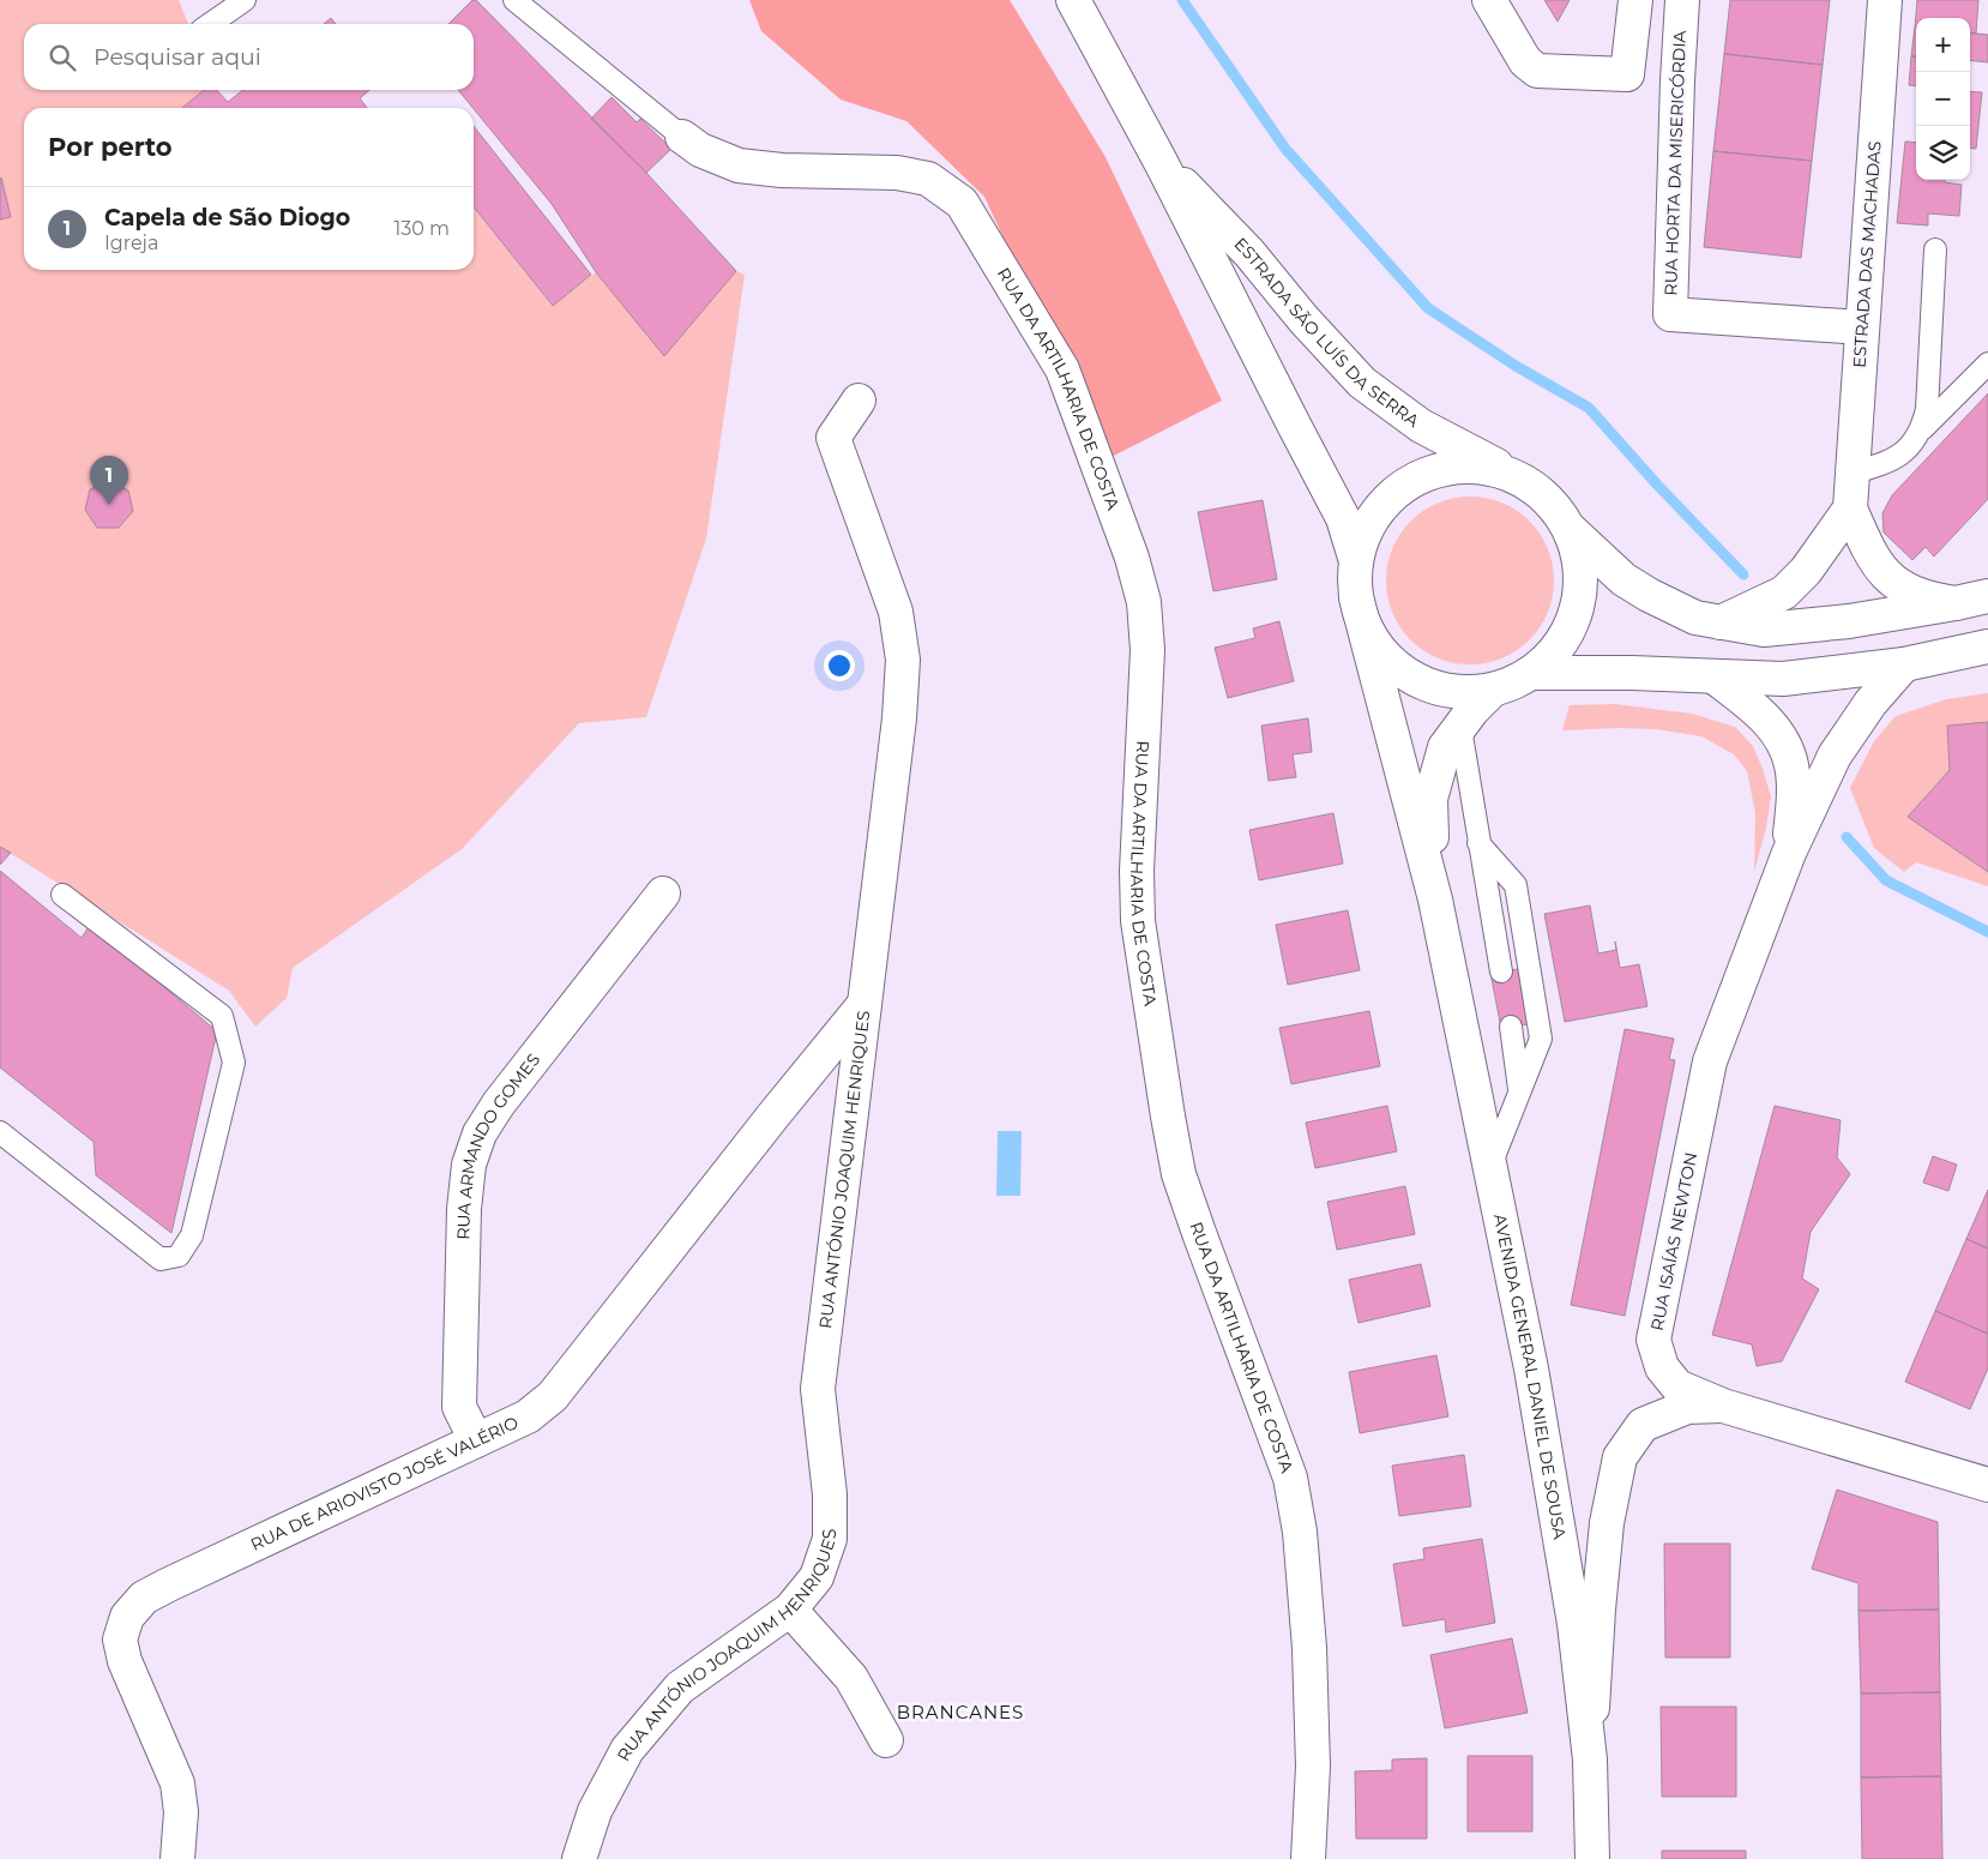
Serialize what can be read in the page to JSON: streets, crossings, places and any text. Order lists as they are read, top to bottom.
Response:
{
  "streets": {
    "street": [
      "RUA HORTA DA MISERICÓRDIA",
      "ESTRADA DAS MACHADAS",
      "ESTRADA SÃO LUÍS DA SERRA",
      "RUA DA ARTILHARIA DE COSTA",
      "RUA ARMANDO GOMES",
      "RUA ANTÓNIO JOAQUIM HENRIQUES",
      "RUA ISAÍAS NEWTON",
      "AVENIDA GENERAL DANIEL DE SOUSA",
      "RUA DE ARIOVISTO JOSÉ VALÉRIO"
    ]
  },
  "crossings": [
    ["RUA HORTA DA MISERICÓRDIA", "ESTRADA DAS MACHADAS"],
    ["RUA ARMANDO GOMES", "RUA DE ARIOVISTO JOSÉ VALÉRIO"],
    ["RUA ANTÓNIO JOAQUIM HENRIQUES", "RUA DE ARIOVISTO JOSÉ VALÉRIO"]
  ],
  "districts": ["BRANCANES"],
  "page": {
    "map_buttons": ["+", "−"],
    "search": "Pesquisar aqui",
    "heading": "Por perto",
    "list": [
      {
        "mark": "1",
        "name": "Capela de São Diogo",
        "note": "Igreja",
        "value": "130 m"
      }
    ],
    "pins": "1"
  }
}
